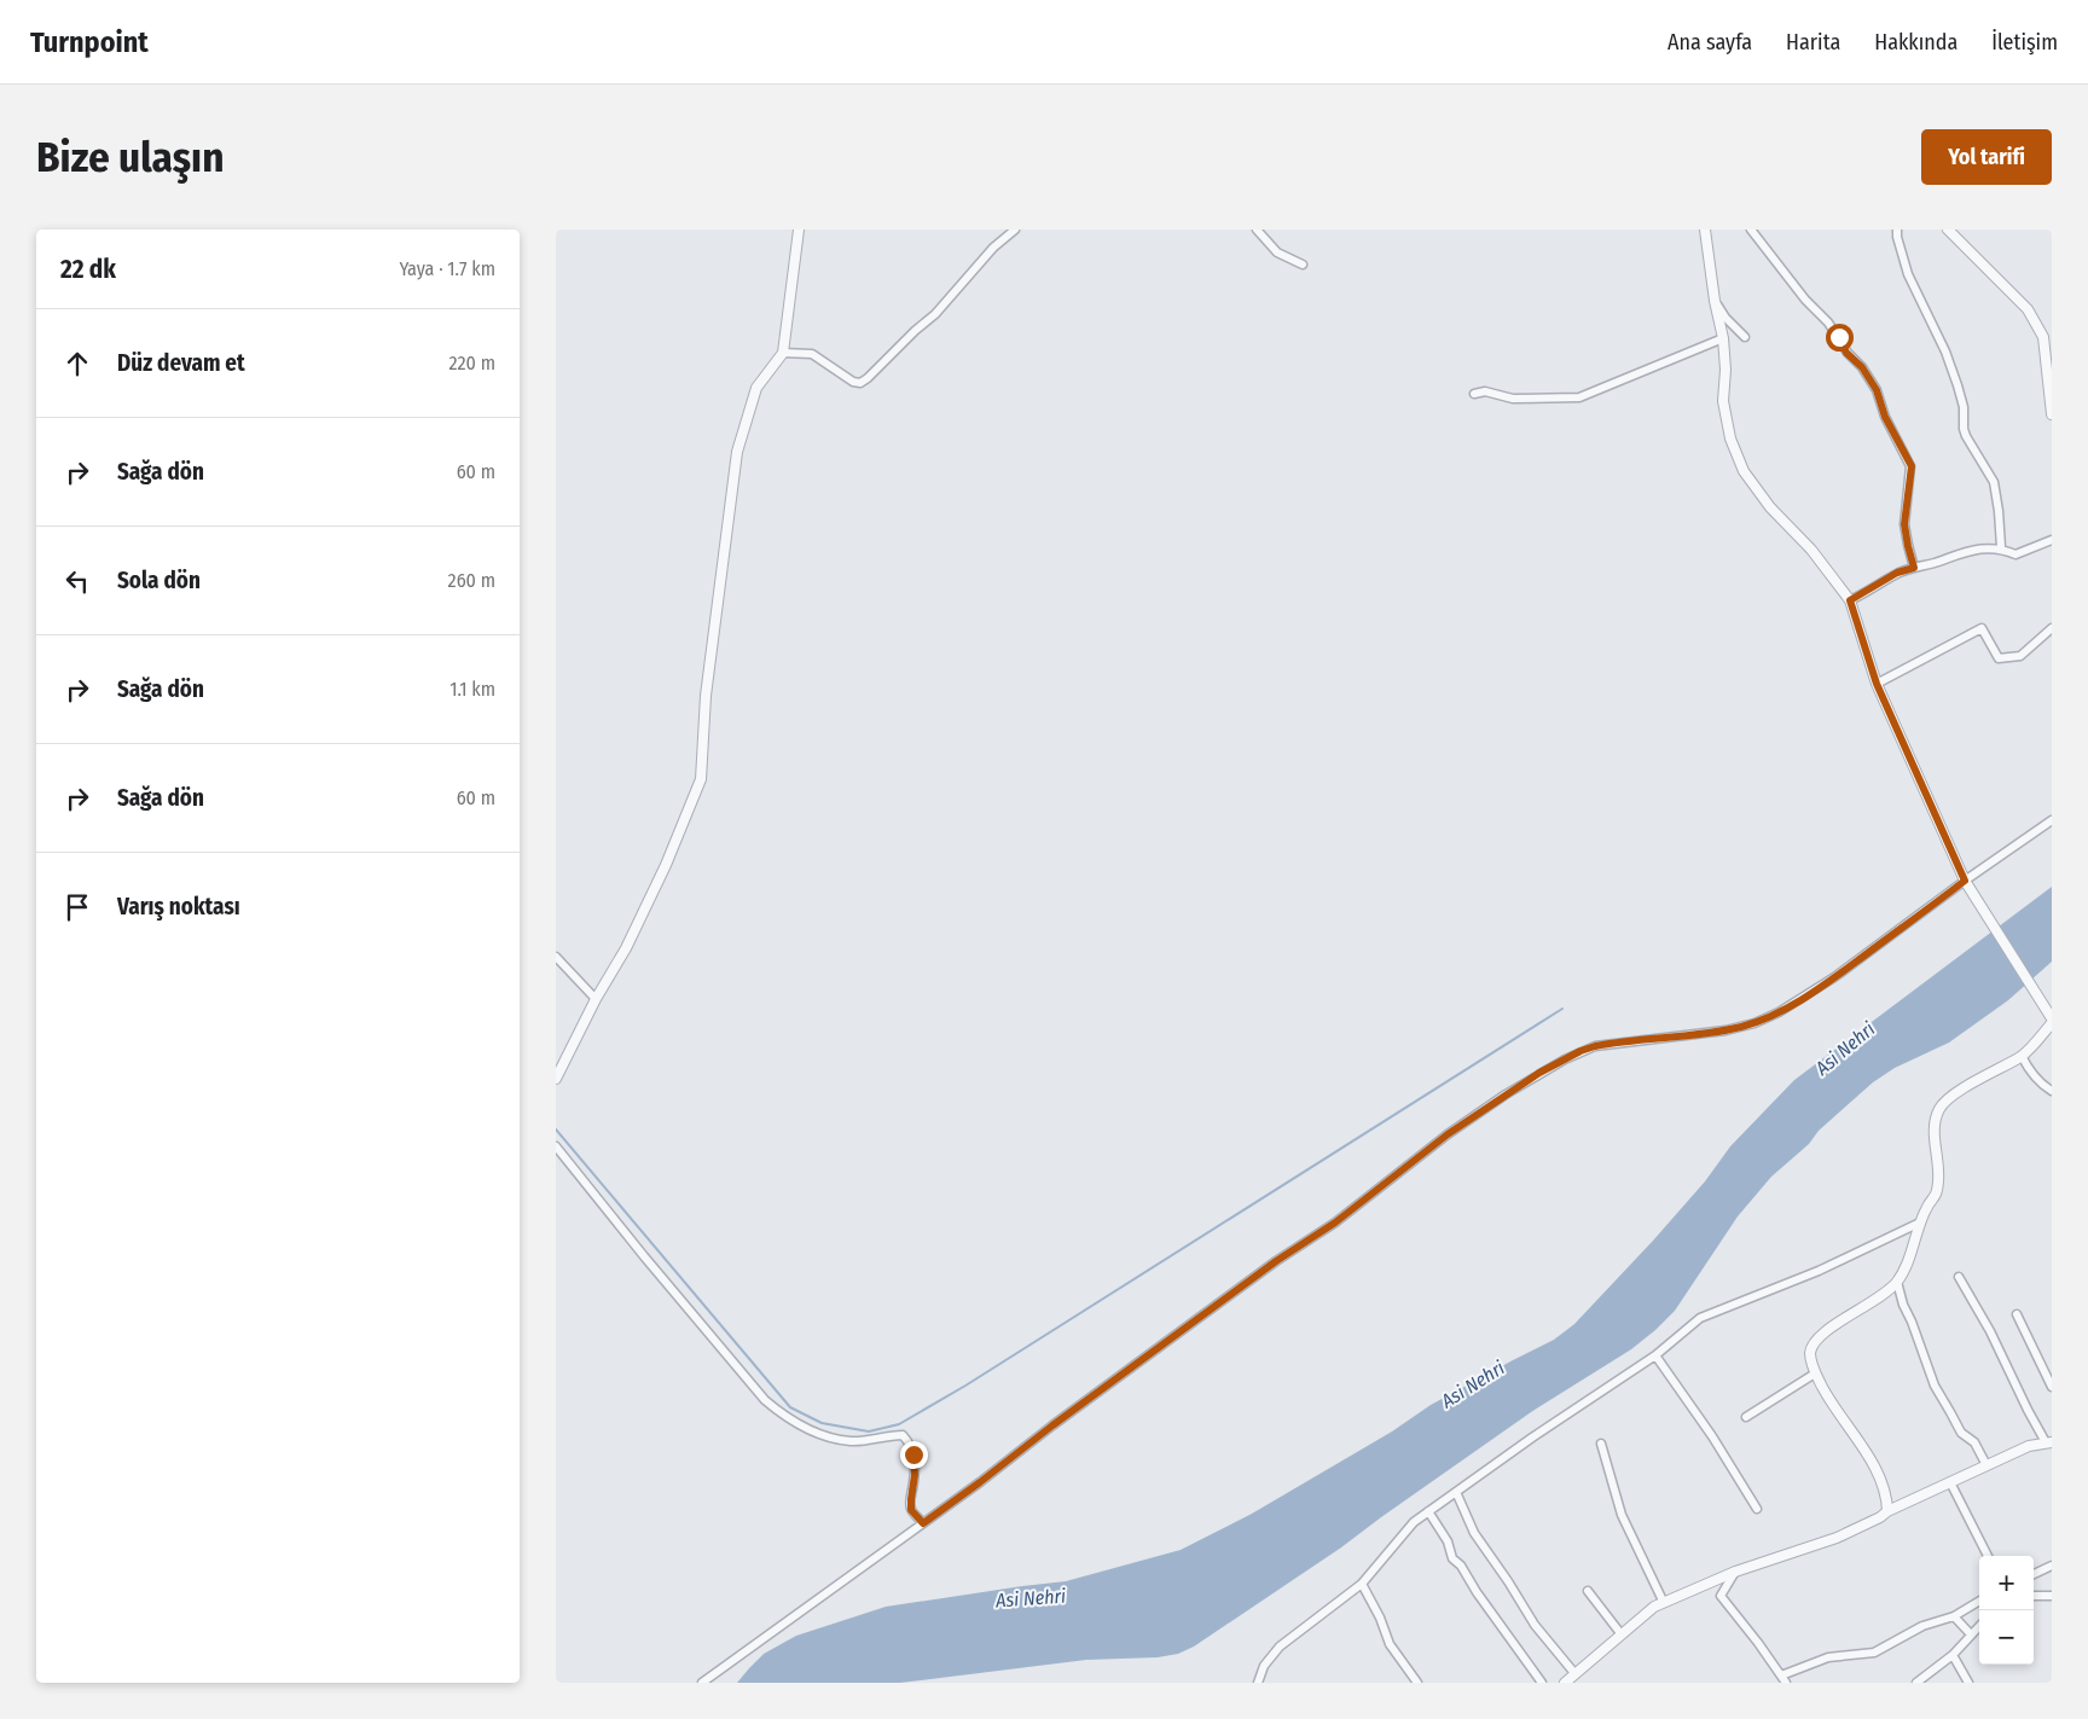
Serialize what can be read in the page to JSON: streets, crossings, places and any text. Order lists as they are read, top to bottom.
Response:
{
  "water": ["Asi Nehri"],
  "page": {
    "header": "Turnpoint",
    "nav": [
      "Ana sayfa",
      "Harita",
      "Hakkında",
      "İletişim"
    ],
    "buttons": "Yol tarifi",
    "title": "Bize ulaşın",
    "heading": ["22 dk", "Yaya · 1.7 km"],
    "list": [
      ["Düz devam et", "220 m"],
      ["Sağa dön", "60 m"],
      ["Sola dön", "260 m"],
      ["Sağa dön", "1.1 km"],
      ["Sağa dön", "60 m"],
      "Varış noktası"
    ],
    "map_buttons": ["+", "−"]
  }
}
